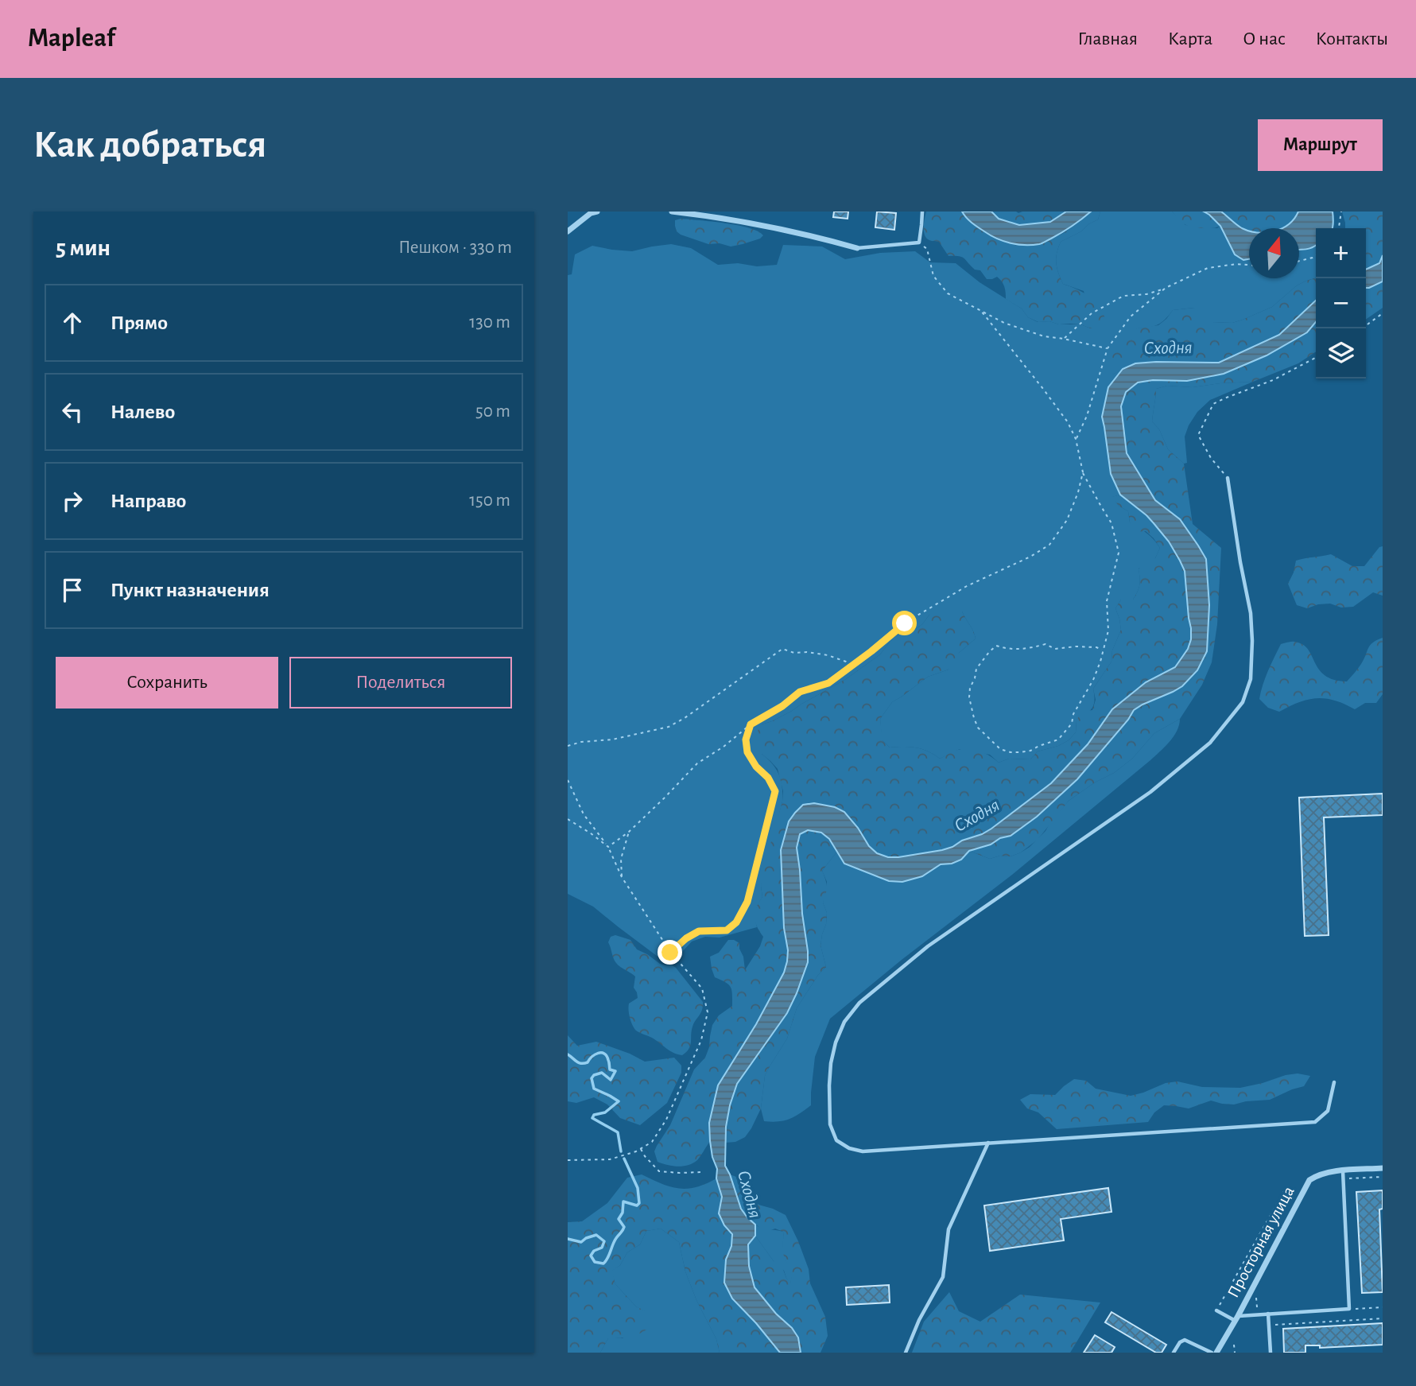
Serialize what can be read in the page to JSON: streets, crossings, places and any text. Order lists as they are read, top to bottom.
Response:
{
  "streets": {
    "street": ["Просторная улица"]
  },
  "water": ["Сходня"],
  "north": "top",
  "page": {
    "header": "Mapleaf",
    "nav": [
      "Главная",
      "Карта",
      "О нас",
      "Контакты"
    ],
    "buttons": [
      "Маршрут",
      ["Сохранить", "Поделиться"]
    ],
    "title": "Как добраться",
    "heading": ["5 мин", "Пешком · 330 m"],
    "map_buttons": ["+", "−"],
    "list": [
      ["Прямо", "130 m"],
      ["Налево", "50 m"],
      ["Направо", "150 m"],
      "Пункт назначения"
    ]
  }
}
